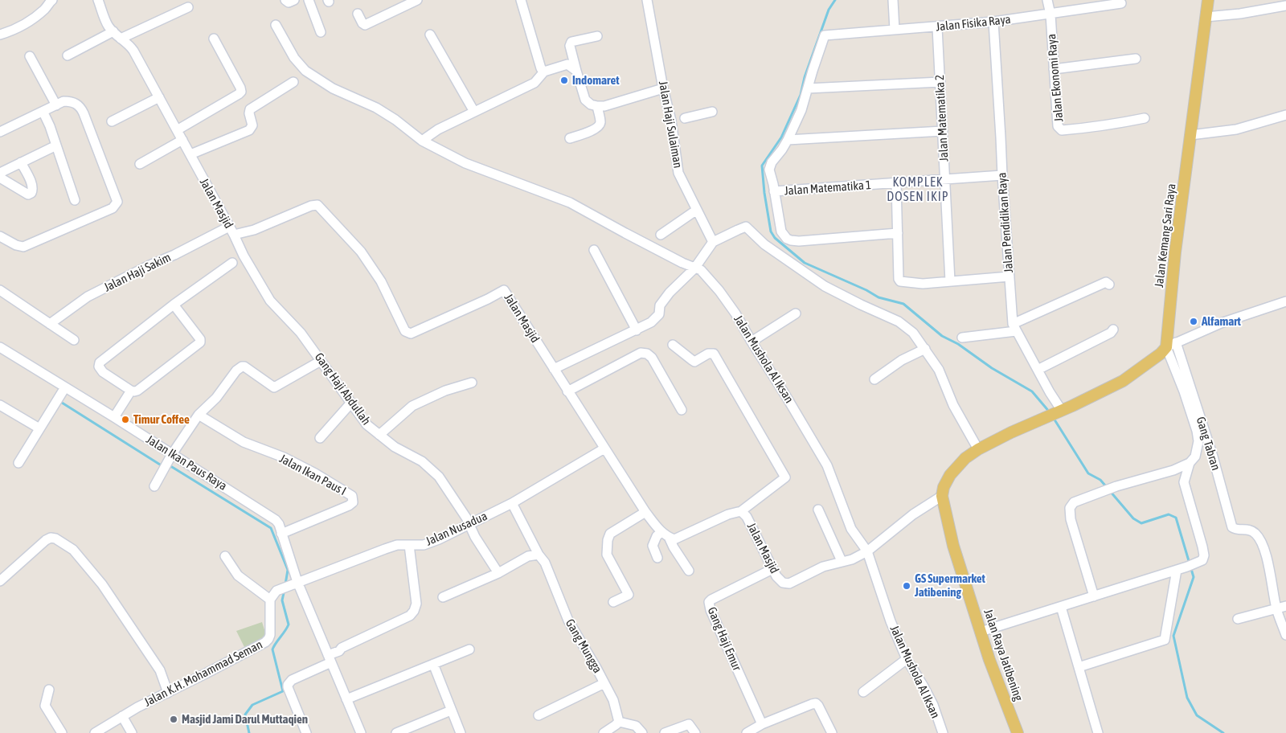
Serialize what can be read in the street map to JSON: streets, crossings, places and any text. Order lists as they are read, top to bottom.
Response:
{
  "streets": {
    "main road": ["Jalan Kemang Sari Raya", "Jalan Raya Jatibening"],
    "street": [
      "Jalan Fisika Raya",
      "Jalan Ekonomi Raya",
      "Jalan Matematika 2",
      "Jalan Haji Sulaiman",
      "Jalan Matematika 1",
      "Jalan Masjid",
      "Jalan Pendidikan Raya",
      "Jalan Haji Sakim",
      "Jalan Mushola Al Iksan",
      "Gang Haji Abdullah",
      "Gang Tabran",
      "Jalan Ikan Paus Raya",
      "Jalan Ikan Paus I",
      "Jalan Nusadua",
      "Gang Haji Emur",
      "Gang Mungga",
      "Jalan K.H. Mohammad Seman"
    ]
  },
  "crossings": [
    ["Jalan Fisika Raya", "Jalan Ekonomi Raya"],
    ["Jalan Fisika Raya", "Jalan Matematika 2"],
    ["Jalan Fisika Raya", "Jalan Pendidikan Raya"],
    ["Jalan Matematika 2", "Jalan Matematika 1"],
    ["Jalan Matematika 1", "Jalan Pendidikan Raya"],
    ["Jalan Masjid", "Jalan Haji Sakim"],
    ["Jalan Masjid", "Jalan Mushola Al Iksan"],
    ["Jalan Masjid", "Gang Haji Abdullah"],
    ["Jalan Masjid", "Jalan Nusadua"],
    ["Jalan Masjid", "Gang Haji Emur"],
    ["Jalan Masjid", "Jalan Raya Jatibening"],
    ["Jalan Kemang Sari Raya", "Gang Tabran"],
    ["Jalan Haji Sakim", "Gang Haji Abdullah"],
    ["Gang Haji Abdullah", "Jalan Nusadua"],
    ["Jalan Ikan Paus Raya", "Jalan Ikan Paus I"],
    ["Jalan Ikan Paus Raya", "Jalan Nusadua"],
    ["Jalan Nusadua", "Gang Mungga"]
  ],
  "districts": ["KOMPLEK DOSEN IKIP"],
  "places": [
    "Indomaret",
    "Alfamart",
    "Timur Coffee",
    "GS Supermarket Jatibening",
    "Masjid Jami Darul Muttaqien"
  ]
}
